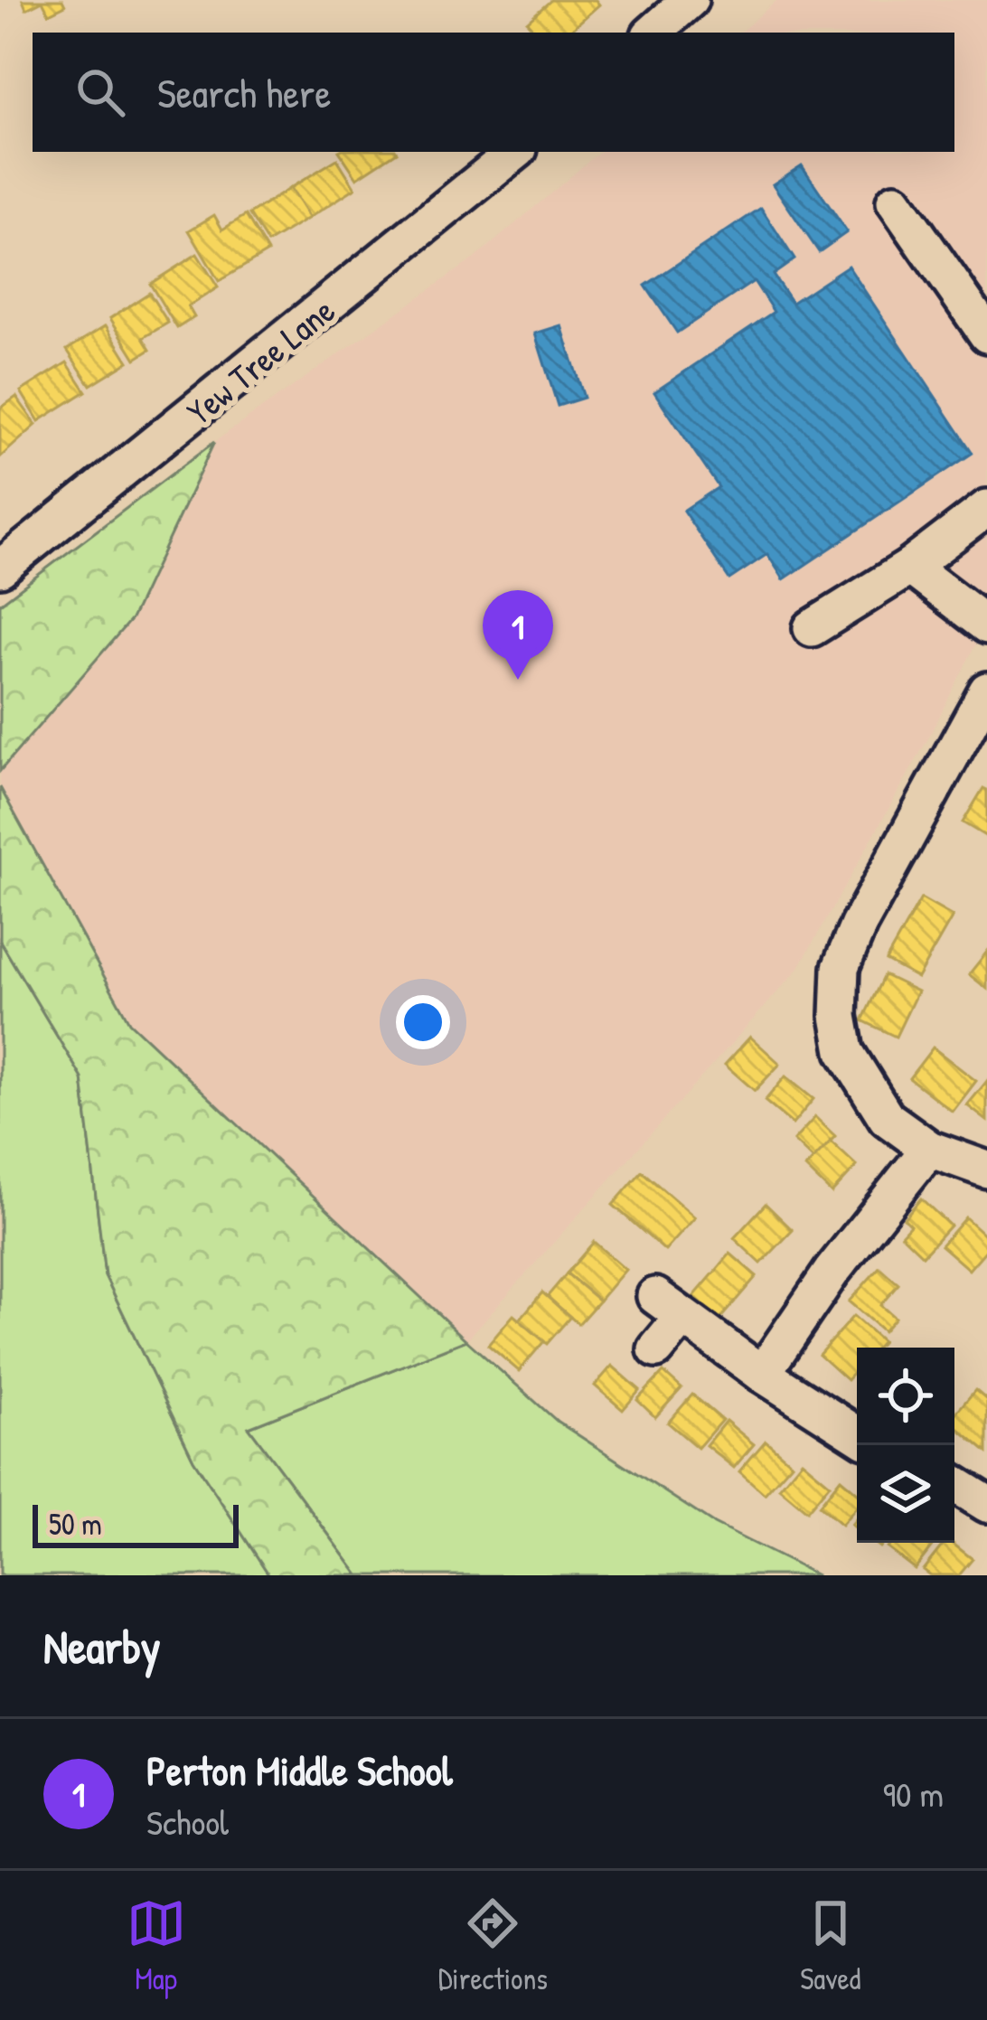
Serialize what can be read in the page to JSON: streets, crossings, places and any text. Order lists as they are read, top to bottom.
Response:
{
  "streets": {
    "street": ["Yew Tree Lane"]
  },
  "scale_bar": "50 m",
  "page": {
    "search": "Search here",
    "pins": "1",
    "scale": "50 m",
    "heading": "Nearby",
    "list": [
      {
        "mark": "1",
        "name": "Perton Middle School",
        "note": "School",
        "value": "90 m"
      }
    ],
    "nav": ["Map", "Directions", "Saved"]
  }
}
